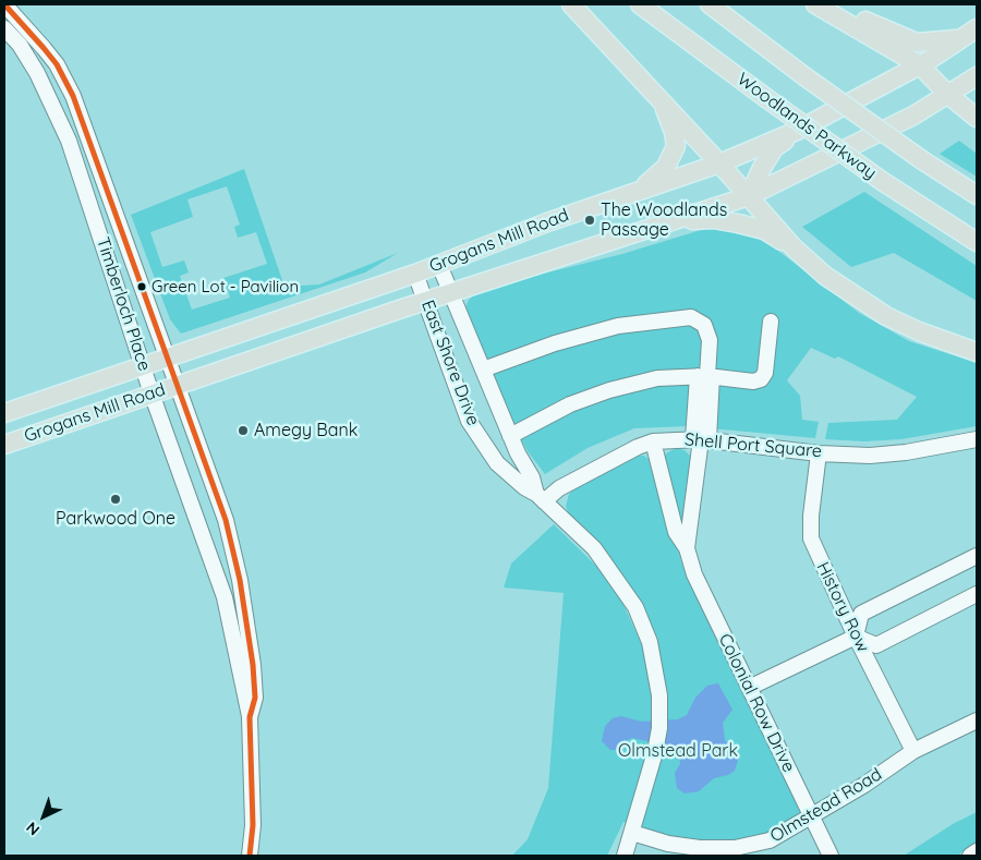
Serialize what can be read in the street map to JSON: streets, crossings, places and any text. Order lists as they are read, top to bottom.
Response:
{
  "streets": {
    "main road": ["Woodlands Parkway", "Grogans Mill Road"],
    "street": [
      "Timberloch Place",
      "East Shore Drive",
      "Shell Port Square",
      "History Row",
      "Colonial Row Drive",
      "Olmstead Road"
    ]
  },
  "crossings": [
    ["Grogans Mill Road", "Timberloch Place"],
    ["Grogans Mill Road", "East Shore Drive"],
    ["East Shore Drive", "Shell Port Square"],
    ["East Shore Drive", "Colonial Row Drive"],
    ["East Shore Drive", "Olmstead Road"],
    ["Shell Port Square", "History Row"],
    ["Shell Port Square", "Colonial Row Drive"],
    ["History Row", "Olmstead Road"],
    ["Colonial Row Drive", "Olmstead Road"]
  ],
  "parks": ["Olmstead Park"],
  "places": [
    "The Woodlands Passage",
    "Green Lot - Pavilion",
    "Amegy Bank",
    "Parkwood One"
  ],
  "north": "bottom left"
}
